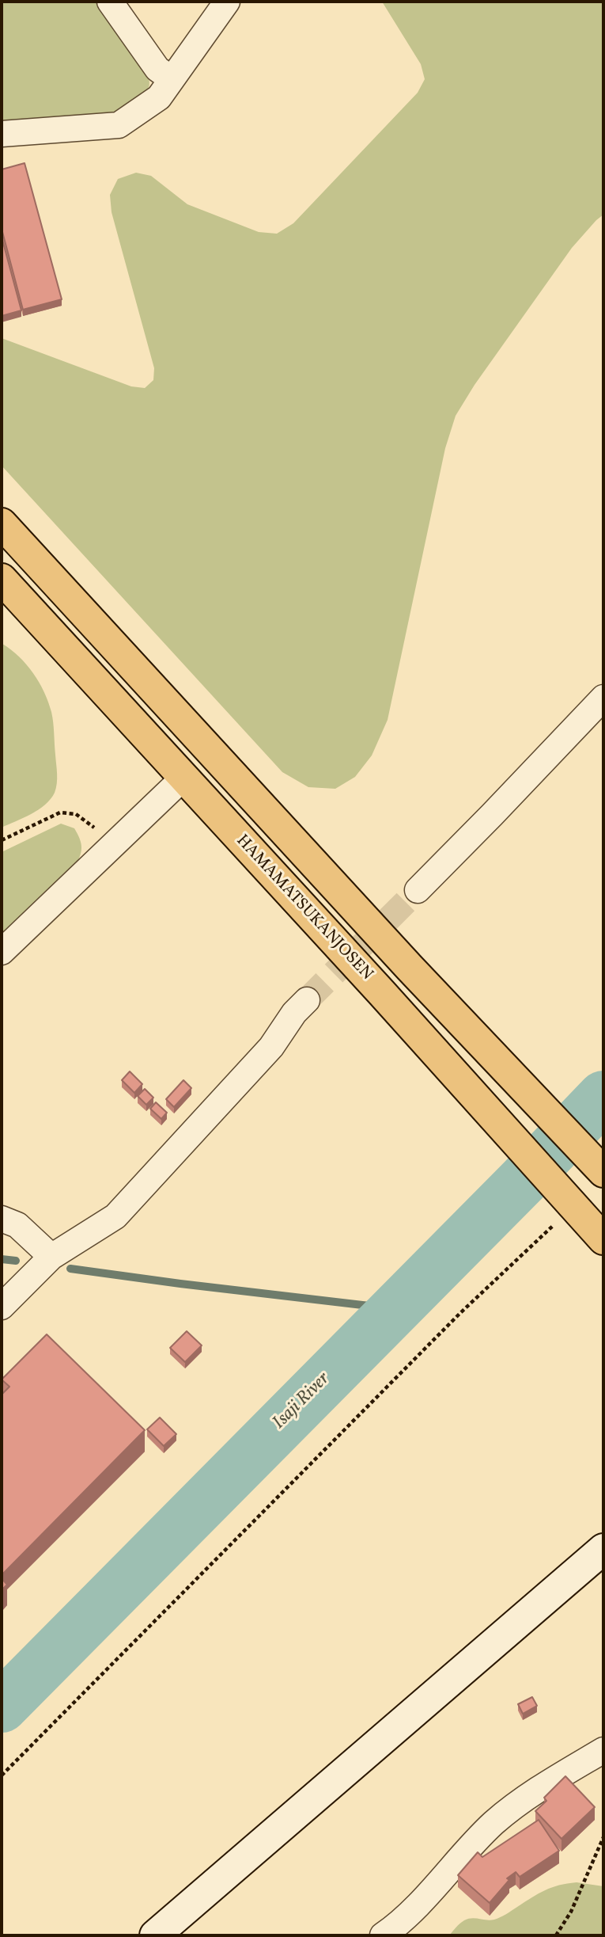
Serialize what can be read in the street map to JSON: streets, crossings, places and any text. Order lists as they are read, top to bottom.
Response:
{
  "streets": {
    "main road": ["HAMAMATSUKANJOSEN"]
  },
  "water": ["Isaji River"]
}
